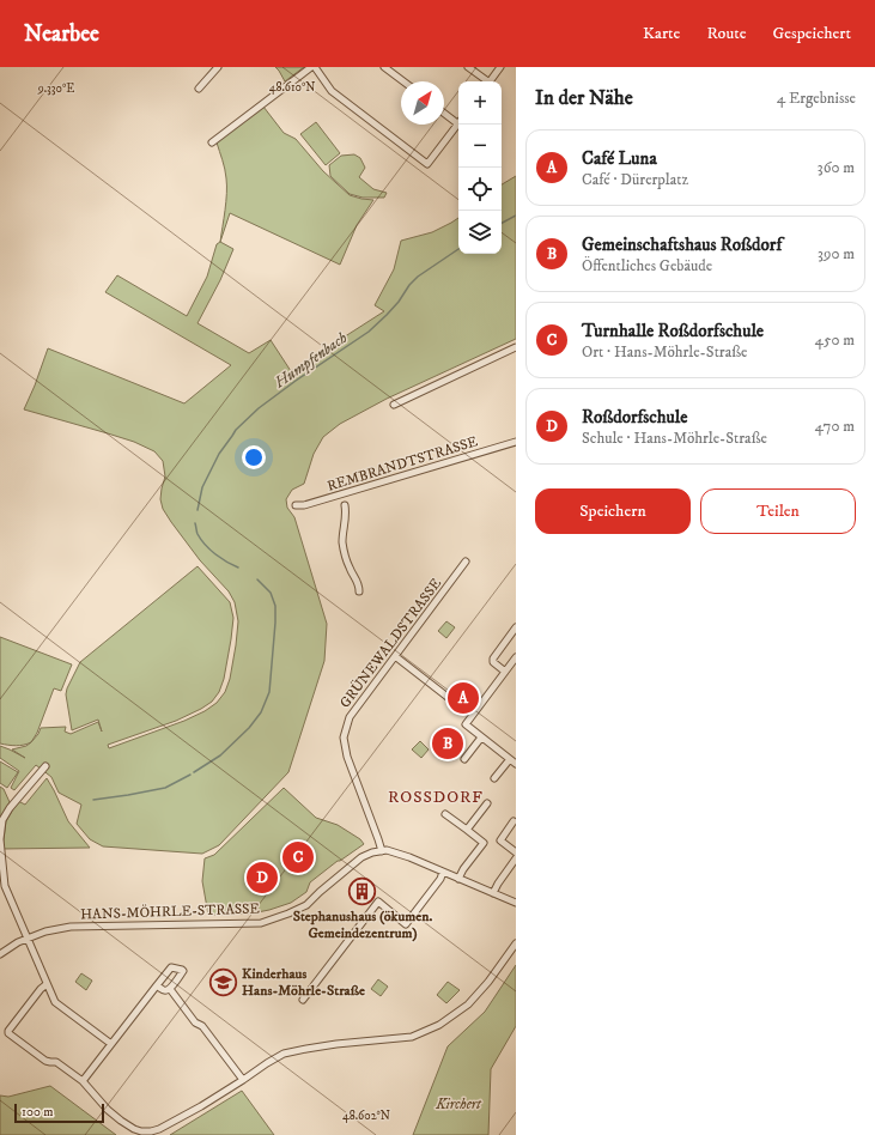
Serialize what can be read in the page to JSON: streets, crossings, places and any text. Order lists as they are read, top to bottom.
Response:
{
  "streets": {
    "street": ["REMBRANDTSTRASSE", "GRÜNEWALDSTRASSE", "HANS-MÖHRLE-STRASSE"]
  },
  "crossings": [
    ["GRÜNEWALDSTRASSE", "HANS-MÖHRLE-STRASSE"]
  ],
  "districts": ["ROSSDORF"],
  "water": ["Humpfenbach"],
  "parks": ["Kirchert"],
  "places": {
    "building": ["Stephanushaus (ökumen. Gemeindezentrum)"],
    "school or university": ["Kinderhaus Hans-Möhrle-Straße"]
  },
  "scale_bar": "100 m",
  "north": "top right",
  "page": {
    "header": "Nearbee",
    "nav": ["Karte", "Route", "Gespeichert"],
    "heading": ["In der Nähe", "4 Ergebnisse"],
    "map_buttons": ["+", "−"],
    "list": [
      {
        "mark": "A",
        "name": "Café Luna",
        "note": "Café · Dürerplatz",
        "value": "360 m"
      },
      {
        "mark": "B",
        "name": "Gemeinschaftshaus Roßdorf",
        "note": "Öffentliches Gebäude",
        "value": "390 m"
      },
      {
        "mark": "C",
        "name": "Turnhalle Roßdorfschule",
        "note": "Ort · Hans-Möhrle-Straße",
        "value": "450 m"
      },
      {
        "mark": "D",
        "name": "Roßdorfschule",
        "note": "Schule · Hans-Möhrle-Straße",
        "value": "470 m"
      }
    ],
    "buttons": ["Speichern", "Teilen"],
    "pins": [
      "A",
      "B",
      "C",
      "D"
    ],
    "scale": "100 m"
  },
  "coordinates": ["48.610°N", "9.330°E", "48.602°N"]
}
